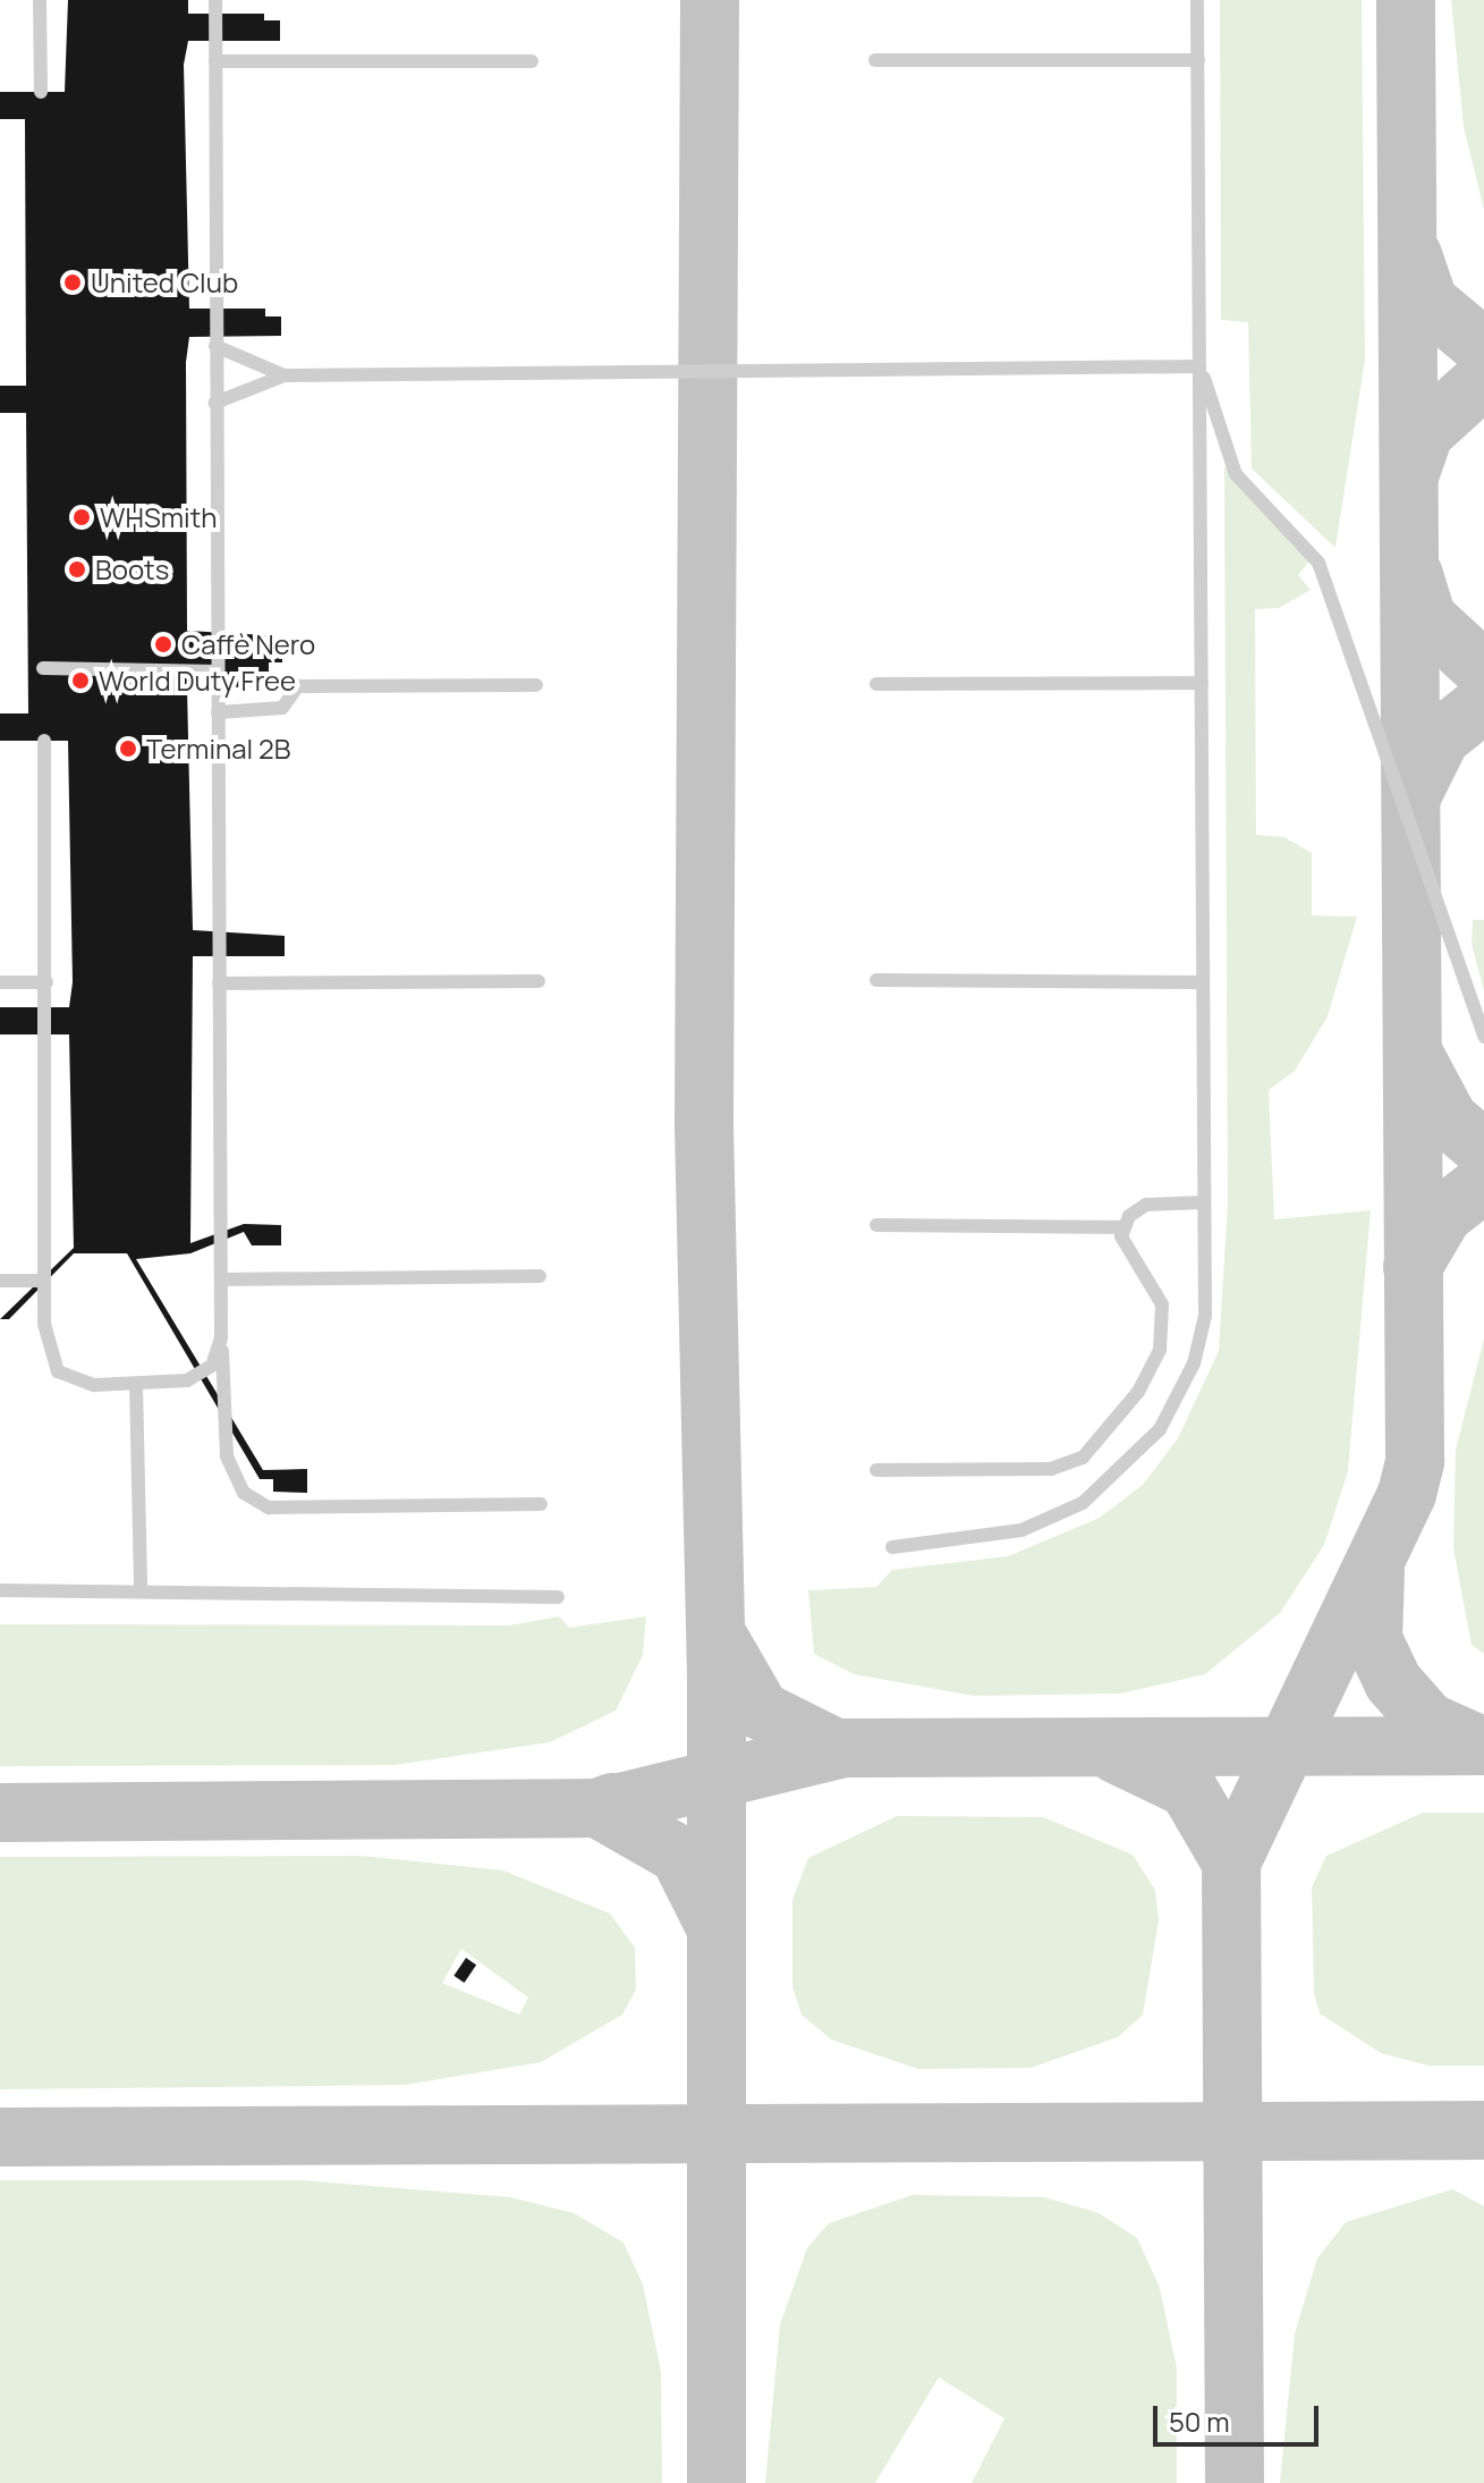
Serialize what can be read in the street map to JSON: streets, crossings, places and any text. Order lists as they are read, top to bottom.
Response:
{
  "places": [
    "United Club",
    "WHSmith",
    "Boots",
    "Caffè Nero",
    "World Duty Free",
    "Terminal 2B"
  ],
  "scale_bar": "50 m"
}
